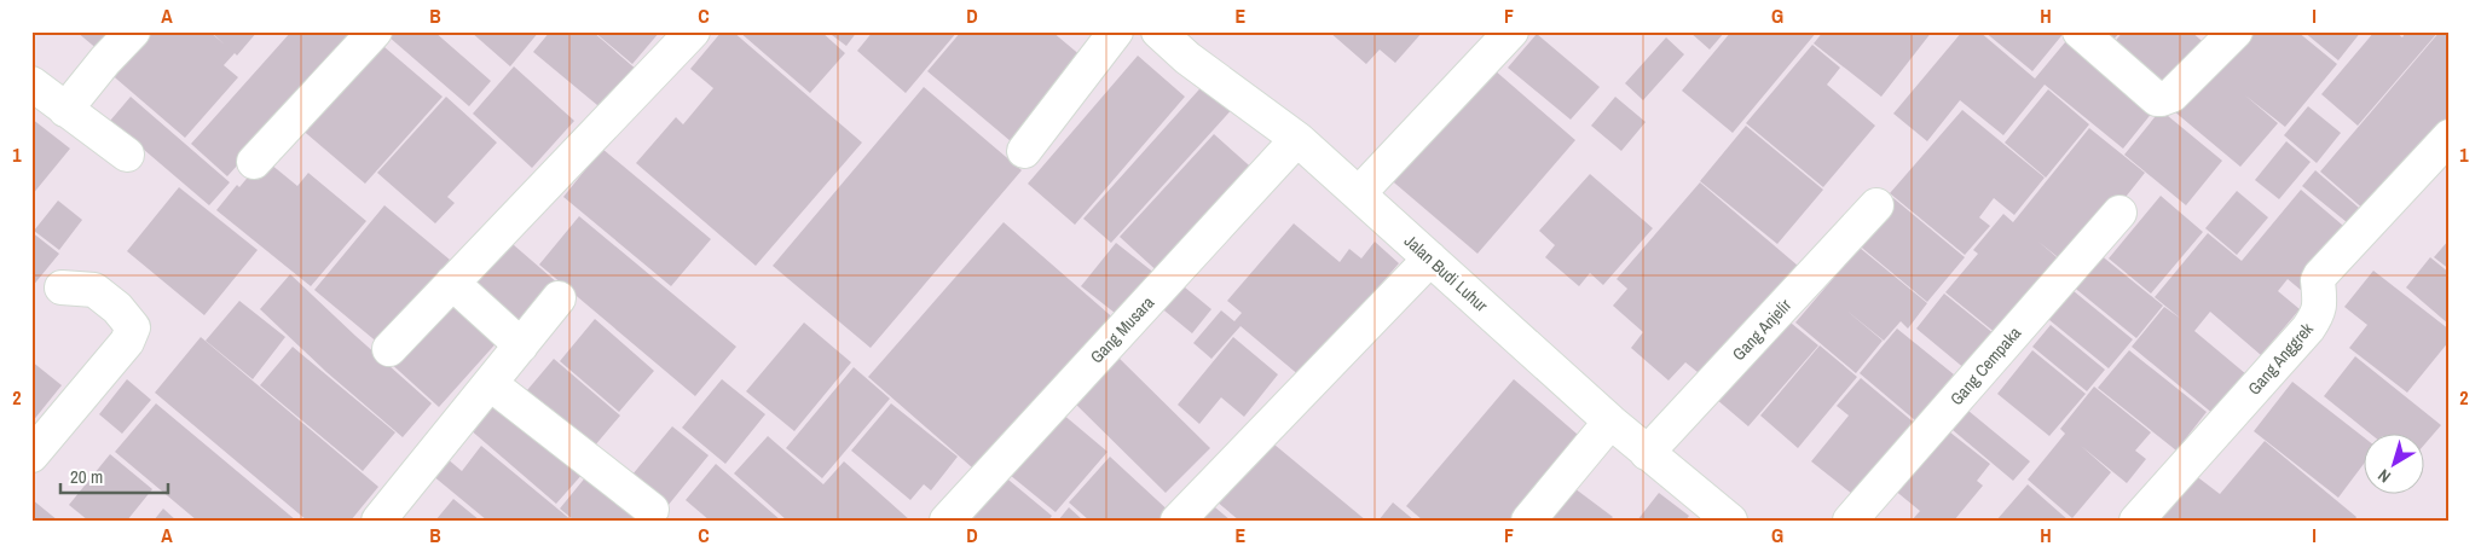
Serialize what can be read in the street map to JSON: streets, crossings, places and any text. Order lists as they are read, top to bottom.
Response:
{
  "streets": {
    "street": [
      "Jalan Budi Luhur",
      "Gang Musara",
      "Gang Anjelir",
      "Gang Anggrek",
      "Gang Cempaka"
    ]
  },
  "crossings": [
    ["Jalan Budi Luhur", "Gang Musara"],
    ["Jalan Budi Luhur", "Gang Anjelir"]
  ],
  "scale_bar": "20 m",
  "north": "bottom left",
  "grid": {
    "columns": [
      "A",
      "B",
      "C",
      "D",
      "E",
      "F",
      "G",
      "H",
      "I"
    ],
    "rows": ["1", "2"]
  }
}
